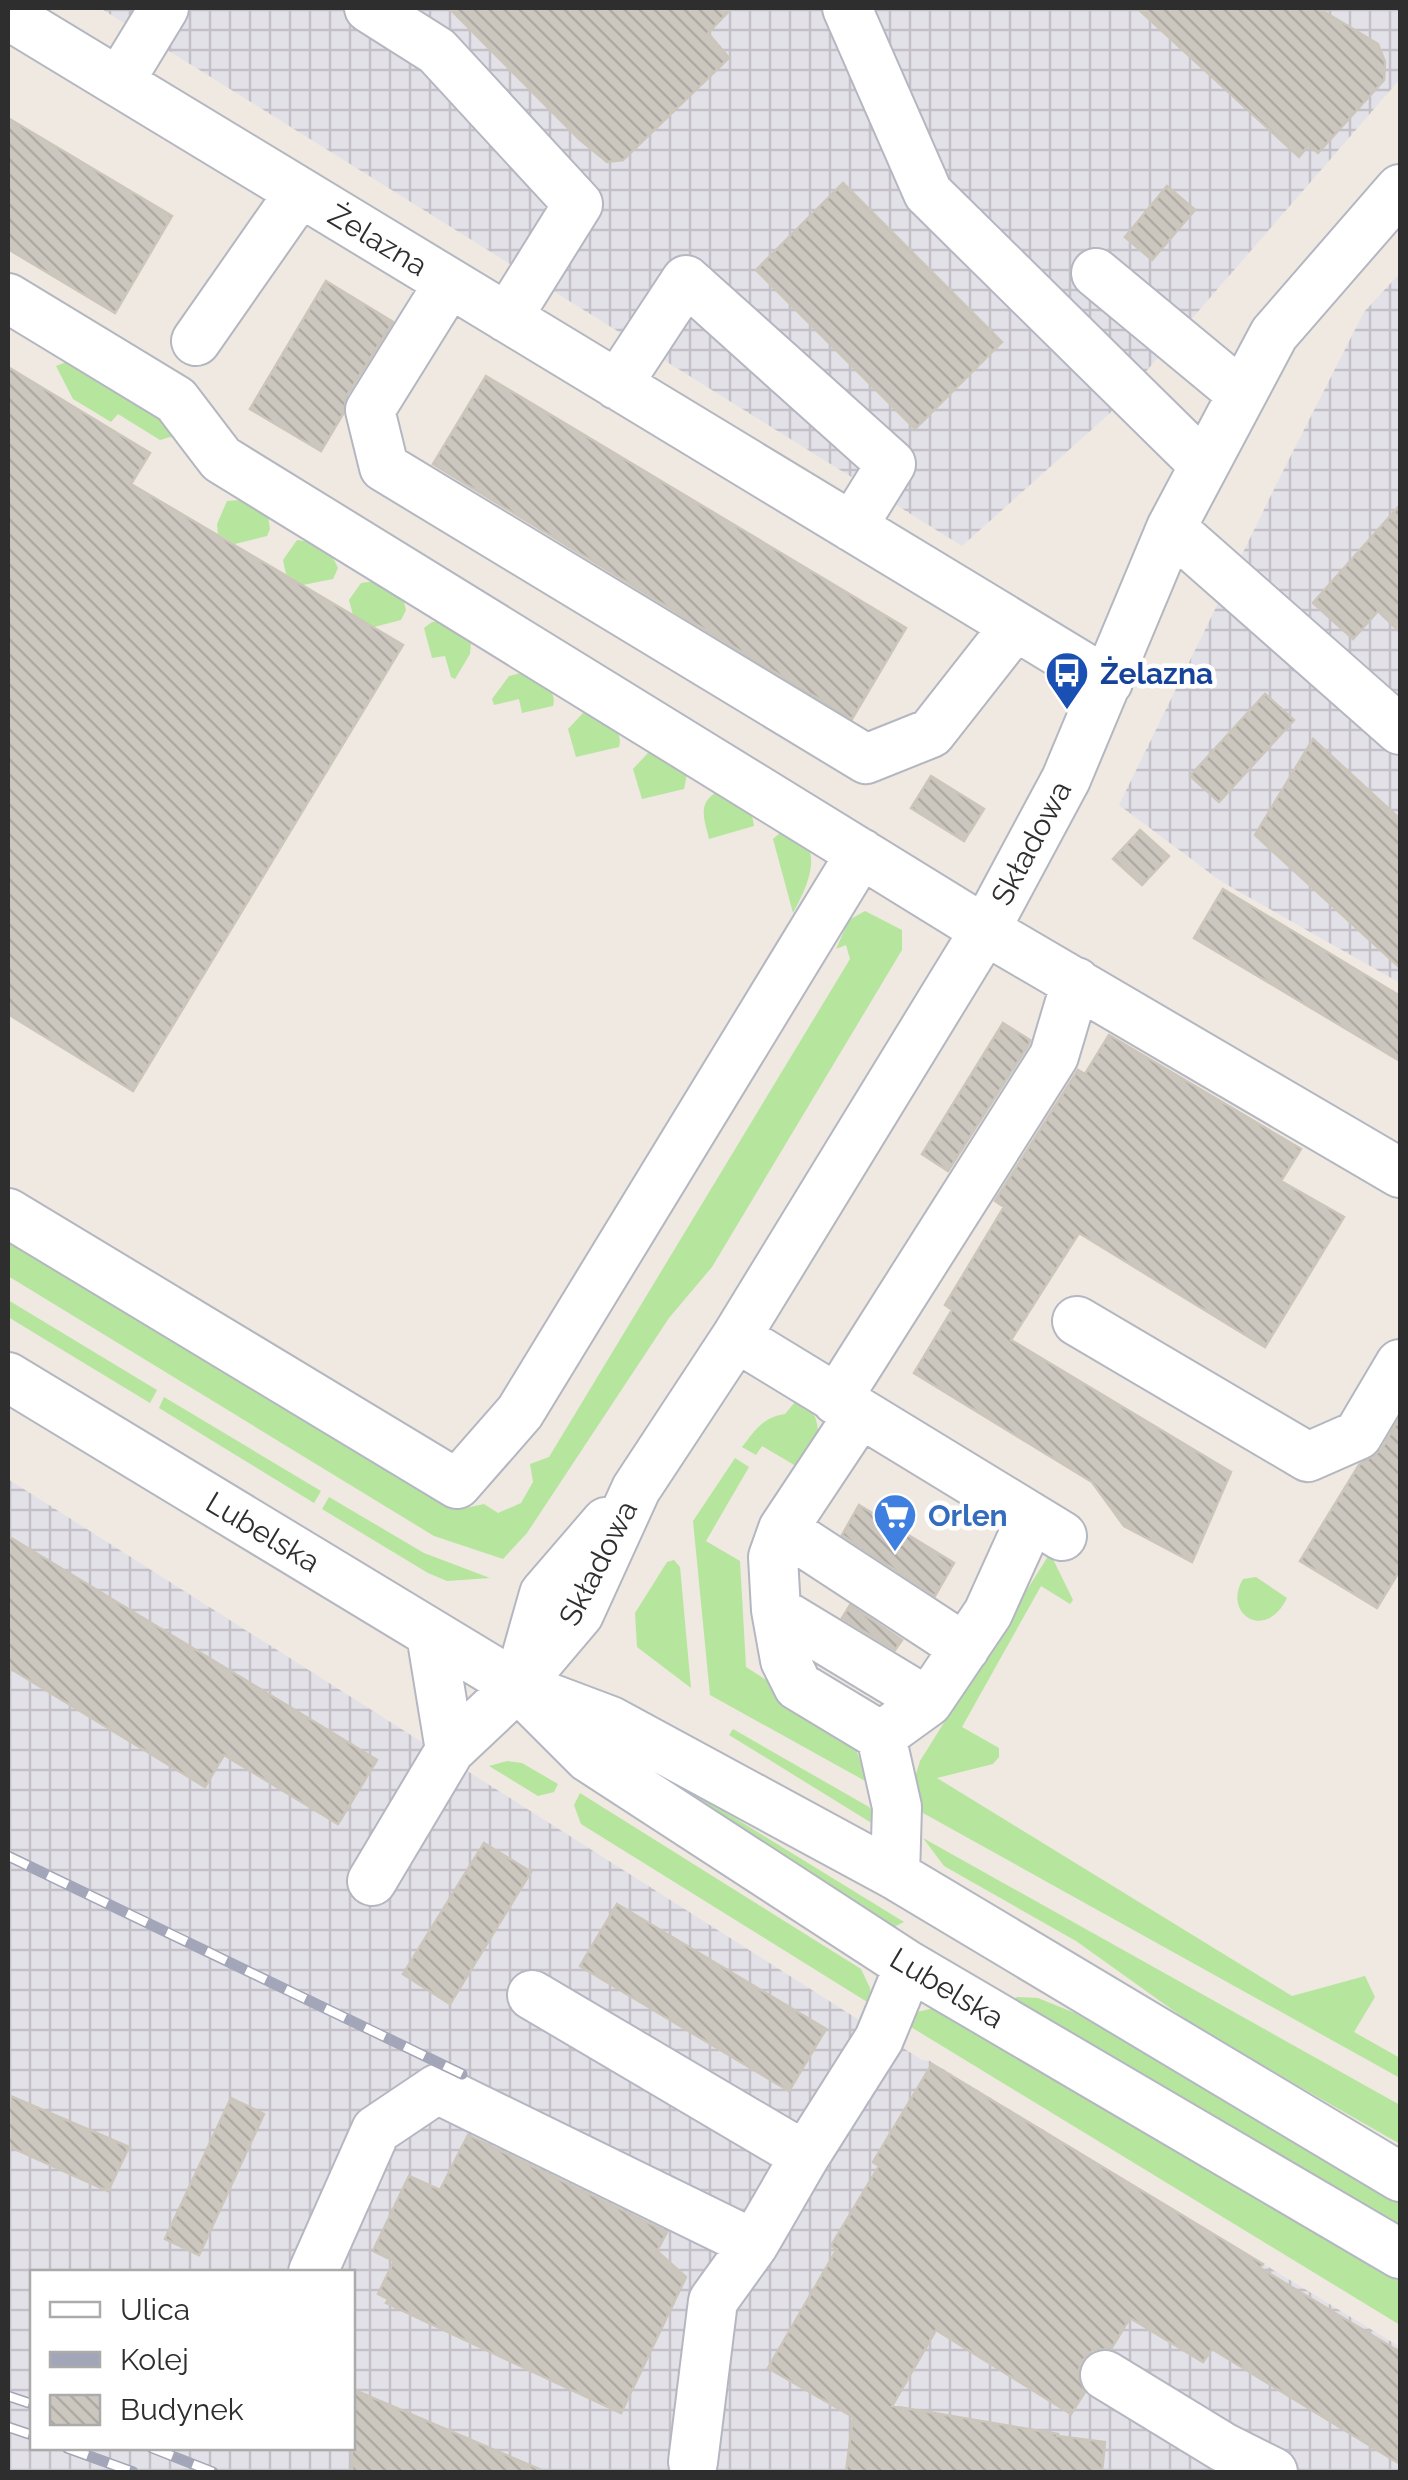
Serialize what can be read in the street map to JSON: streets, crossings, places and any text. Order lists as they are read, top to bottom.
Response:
{
  "streets": {
    "street": ["Żelazna", "Składowa", "Lubelska"]
  },
  "crossings": [
    ["Żelazna", "Składowa"],
    ["Składowa", "Lubelska"]
  ],
  "places": {
    "bus stop": ["Żelazna"],
    "supermarket": ["Orlen"]
  },
  "legend": ["Ulica", "Kolej", "Budynek"]
}
